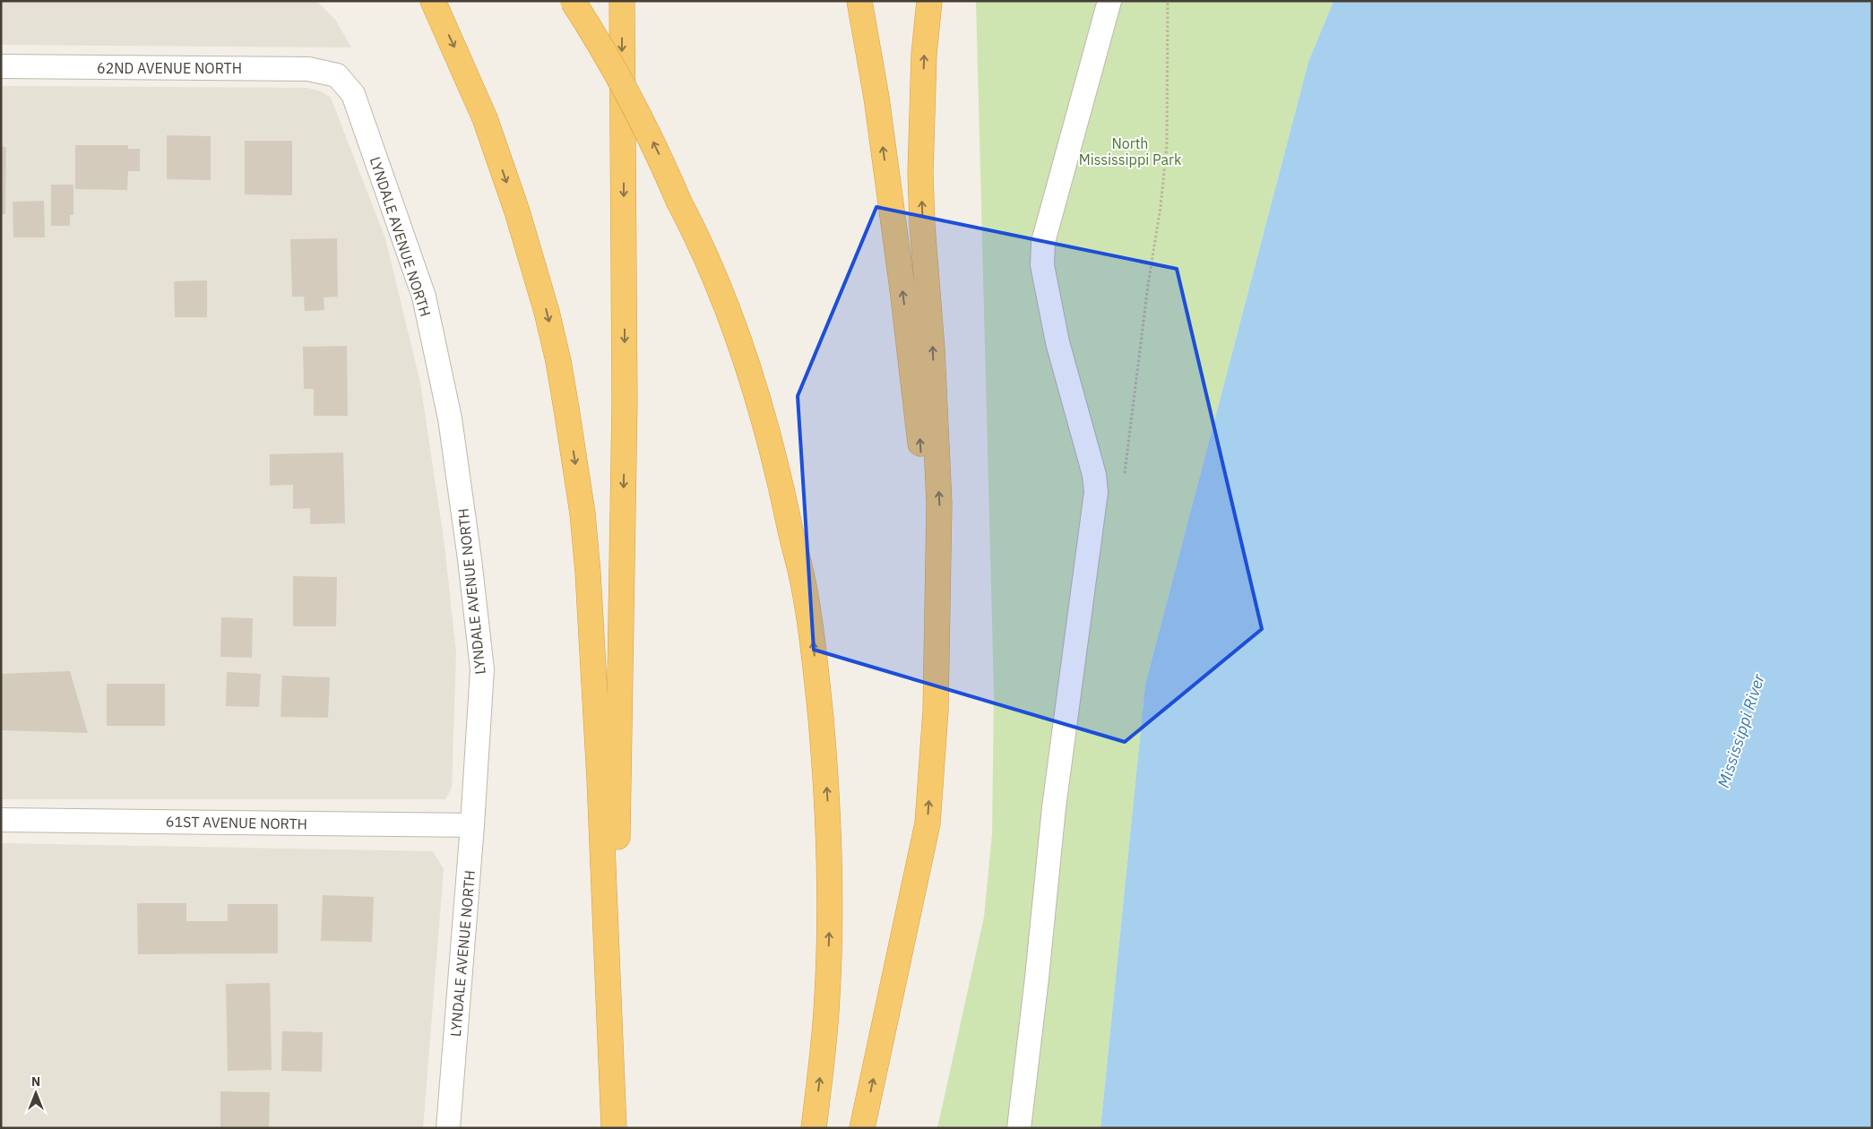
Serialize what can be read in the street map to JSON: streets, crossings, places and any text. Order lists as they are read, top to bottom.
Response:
{
  "streets": {
    "street": ["62ND AVENUE NORTH", "LYNDALE AVENUE NORTH", "61ST AVENUE NORTH"]
  },
  "crossings": [
    ["62ND AVENUE NORTH", "LYNDALE AVENUE NORTH"],
    ["LYNDALE AVENUE NORTH", "61ST AVENUE NORTH"]
  ],
  "water": ["Mississippi River"],
  "parks": ["North Mississippi Park"],
  "north": "top"
}
